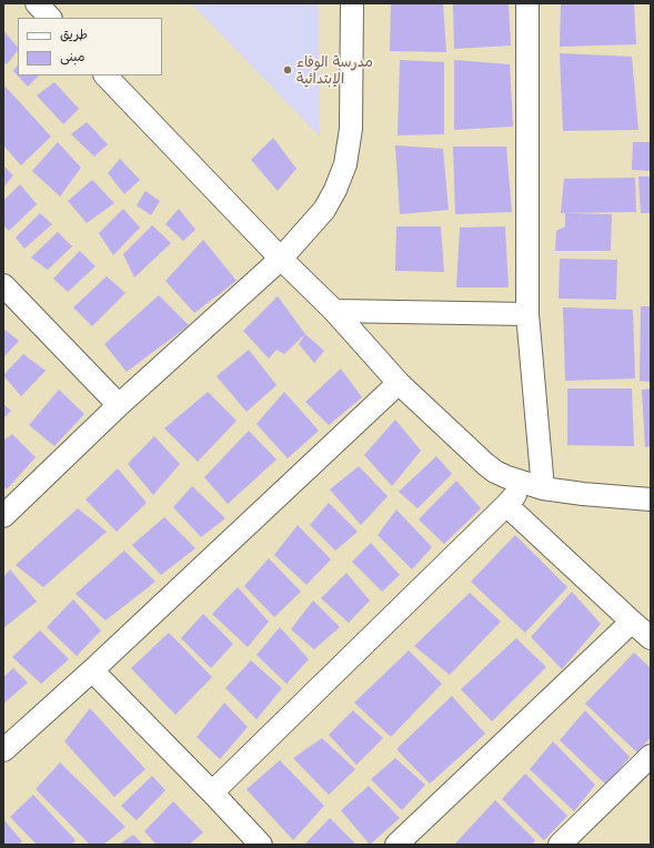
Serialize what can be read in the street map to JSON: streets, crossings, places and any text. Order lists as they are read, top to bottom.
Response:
{
  "places": ["مدرسة الوفاء الإبتدائية"],
  "legend": ["طريق", "مبنى"]
}
